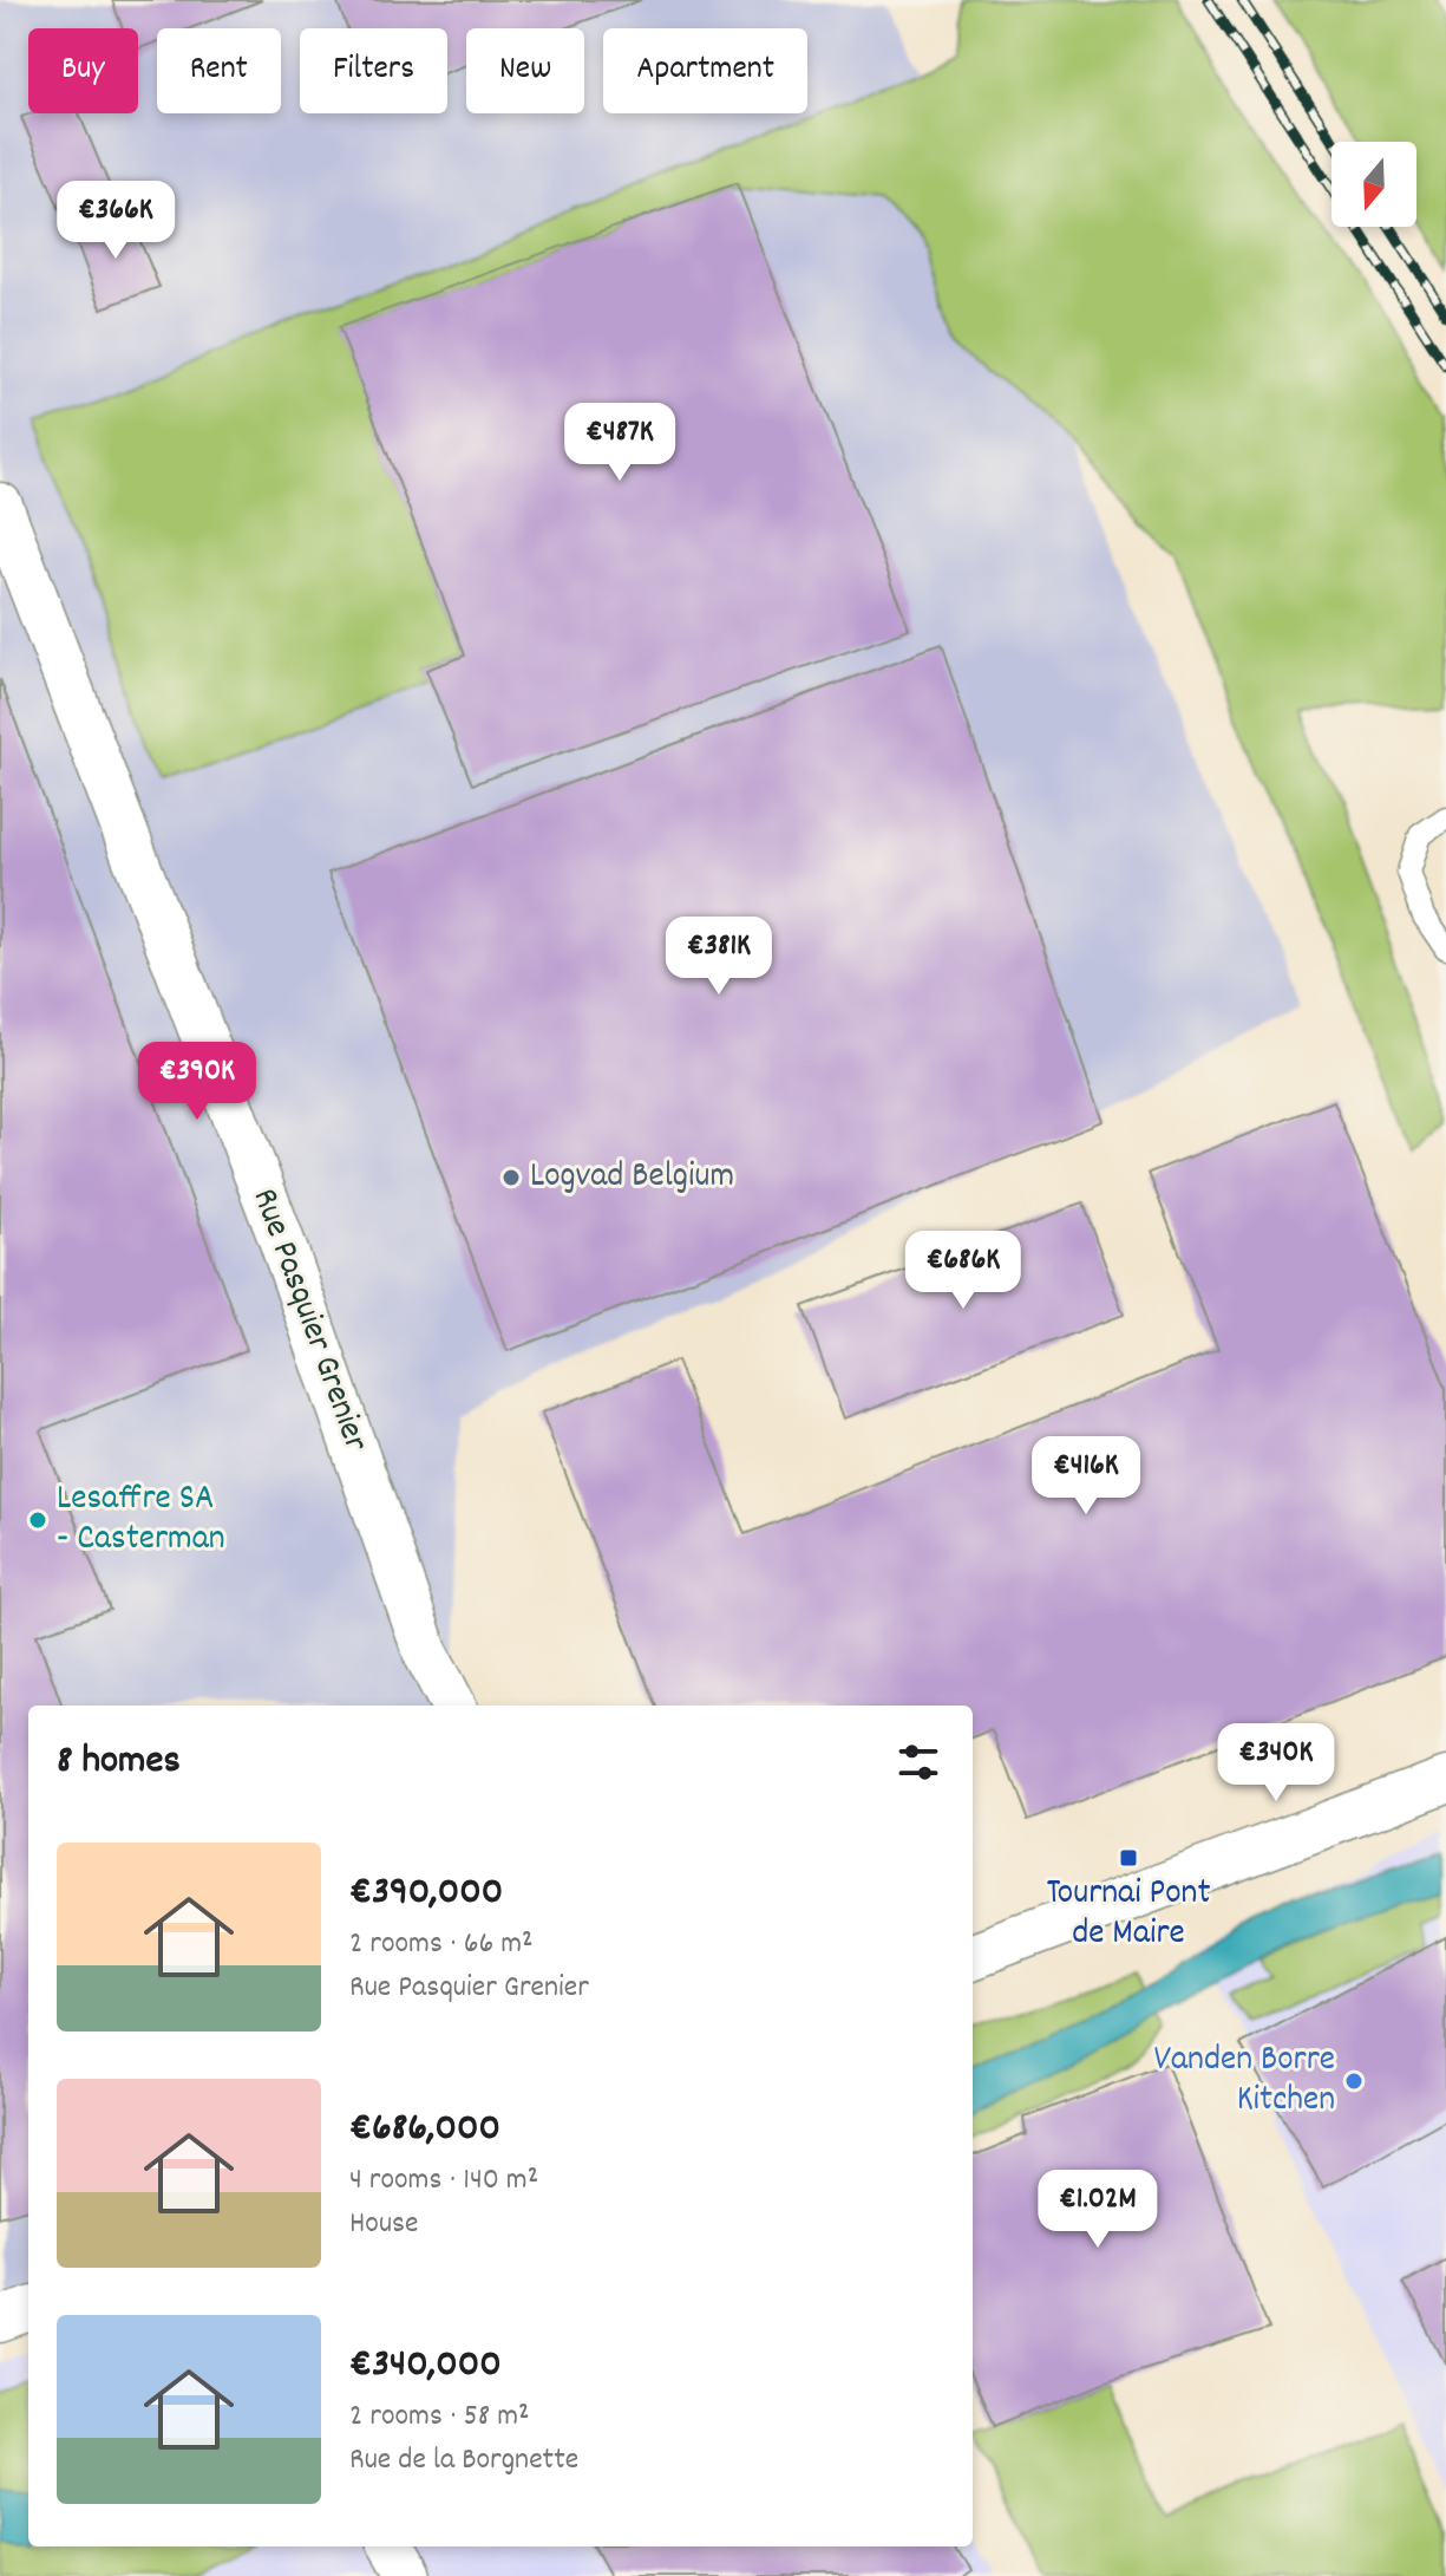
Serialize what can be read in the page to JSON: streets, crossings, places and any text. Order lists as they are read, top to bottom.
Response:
{
  "streets": {
    "street": ["Rue Pasquier Grenier"]
  },
  "places": {
    "other": ["Logvad Belgium", "Lesaffre SA - Casterman", "Vanden Borre Kitchen"],
    "transit": ["Tournai Pont de Maire"]
  },
  "north": "bottom",
  "page": {
    "chip": [
      "Buy",
      "Rent",
      "Filters",
      "New",
      "Apartment"
    ],
    "price": [
      "€366K",
      "€487K",
      "€381K",
      "€390K",
      "€686K",
      "€416K",
      "€340K",
      "€1.02M"
    ],
    "heading": "8 homes",
    "list": [
      {
        "name": "€390,000",
        "note": "2 rooms · 66 m² · Rue Pasquier Grenier"
      },
      {
        "name": "€686,000",
        "note": "4 rooms · 140 m² · House"
      },
      {
        "name": "€340,000",
        "note": "2 rooms · 58 m² · Rue de la Borgnette"
      }
    ]
  }
}
